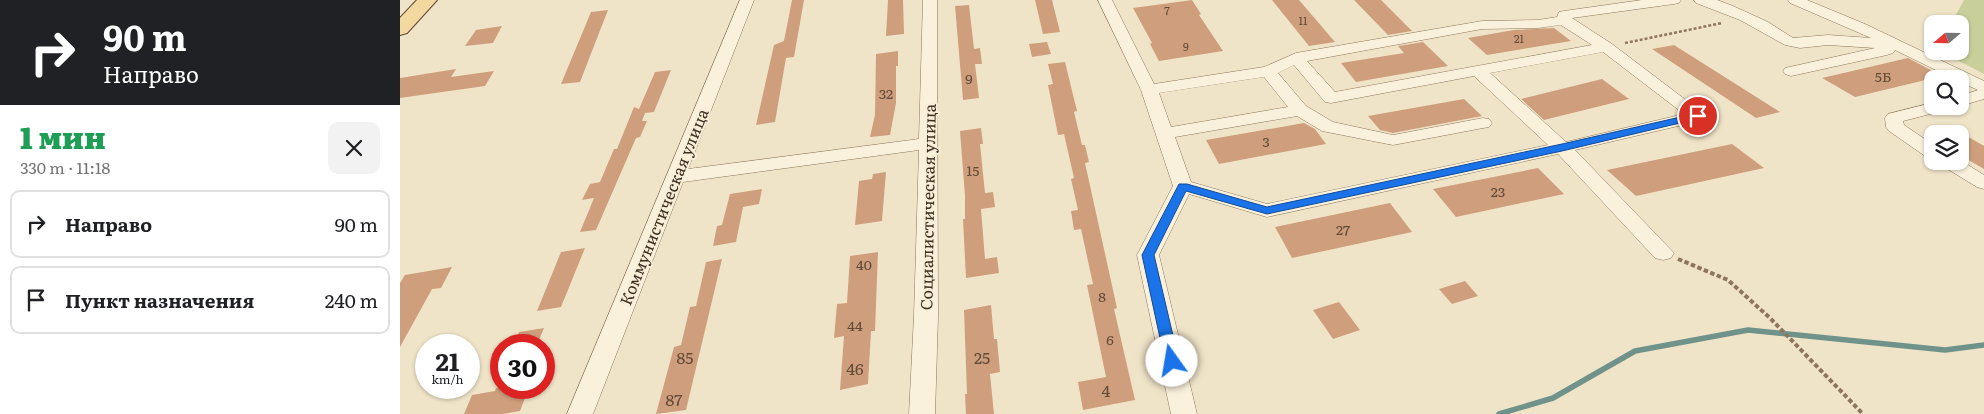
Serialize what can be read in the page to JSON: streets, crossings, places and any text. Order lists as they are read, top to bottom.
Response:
{
  "streets": {
    "street": ["Коммунистическая улица", "Социалистическая улица"]
  },
  "house_numbers": [
    "7",
    "11",
    "21",
    "9",
    "5Б",
    "9",
    "32",
    "3",
    "15",
    "23",
    "27",
    "40",
    "8",
    "44",
    "6",
    "85",
    "25",
    "46",
    "4",
    "87"
  ],
  "north": "left",
  "page": {
    "turn": ["90 m", "Направо"],
    "heading": ["1 мин", "330 m · 11:18"],
    "list": [
      {
        "name": "Направо",
        "value": "90 m"
      },
      {
        "name": "Пункт назначения",
        "value": "240 m"
      }
    ],
    "speed": "21 km/h",
    "limit": "30"
  }
}
